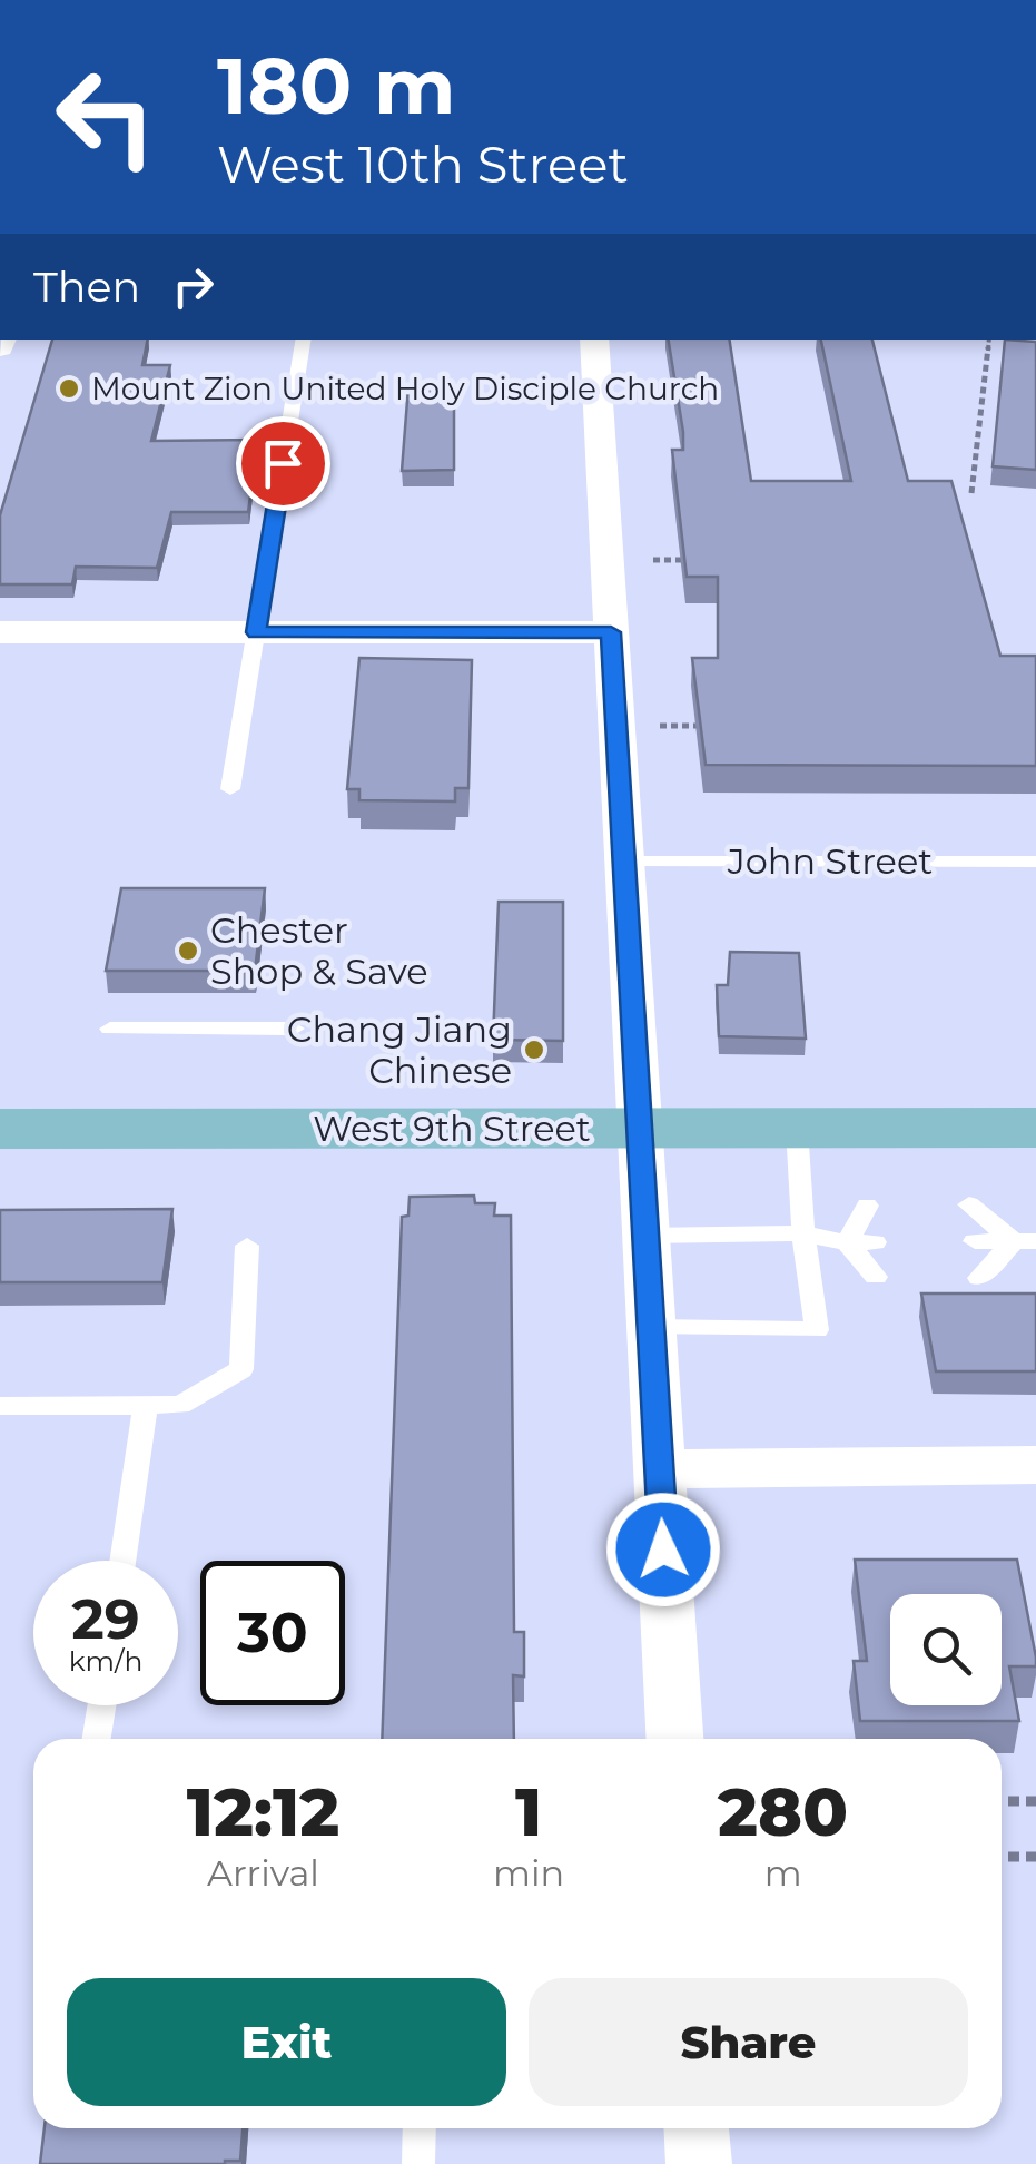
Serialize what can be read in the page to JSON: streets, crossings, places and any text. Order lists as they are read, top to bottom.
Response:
{
  "streets": {
    "main road": ["West 9th Street"],
    "lane": ["John Street"]
  },
  "places": ["Mount Zion United Holy Disciple Church", "Chester Shop & Save", "Chang Jiang Chinese"],
  "page": {
    "turn": ["180 m", "West 10th Street"],
    "then": "Then",
    "speed": "29 km/h",
    "limit": "30",
    "eta": [
      "12:12",
      "Arrival",
      "1",
      "min",
      "280",
      "m"
    ],
    "buttons": ["Exit", "Share"]
  }
}
